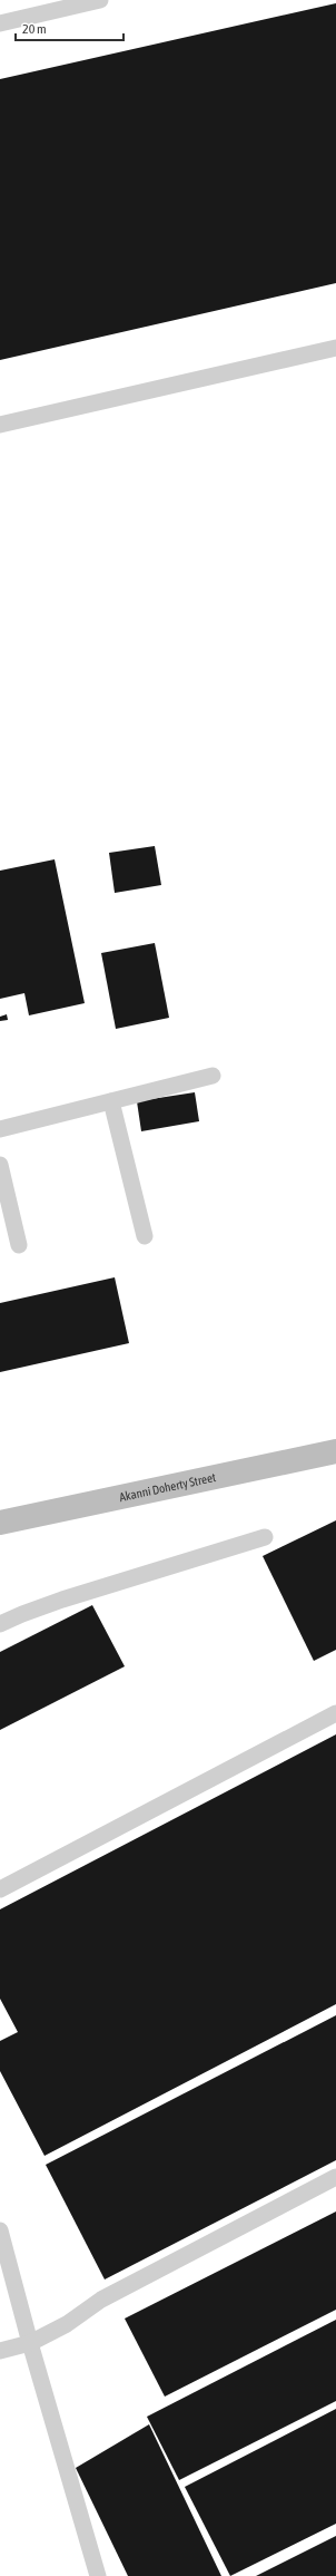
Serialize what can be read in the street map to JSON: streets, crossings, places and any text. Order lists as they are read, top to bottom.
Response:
{
  "streets": {
    "street": ["Akanni Doherty Street"]
  },
  "scale_bar": "20 m"
}
